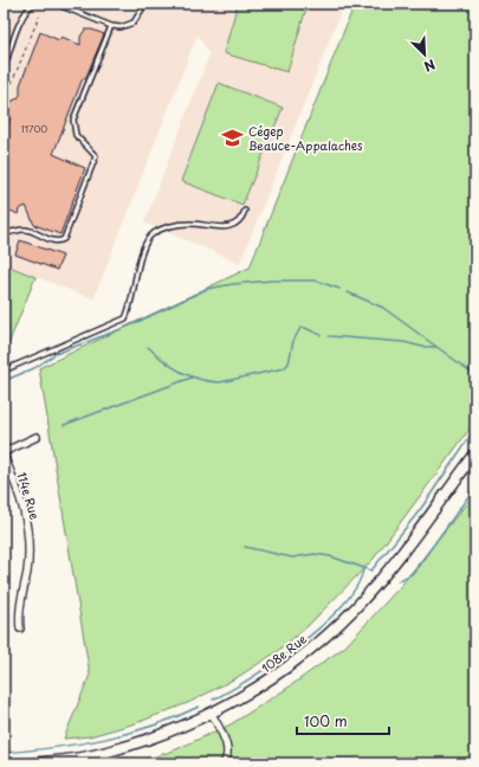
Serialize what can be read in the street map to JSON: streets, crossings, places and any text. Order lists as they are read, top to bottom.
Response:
{
  "streets": {
    "main road": ["108e Rue"],
    "street": ["114e Rue"]
  },
  "places": {
    "school or university": ["Cégep Beauce-Appalaches"]
  },
  "house_numbers": ["11700"],
  "scale_bar": "100 m",
  "north": "bottom right"
}
